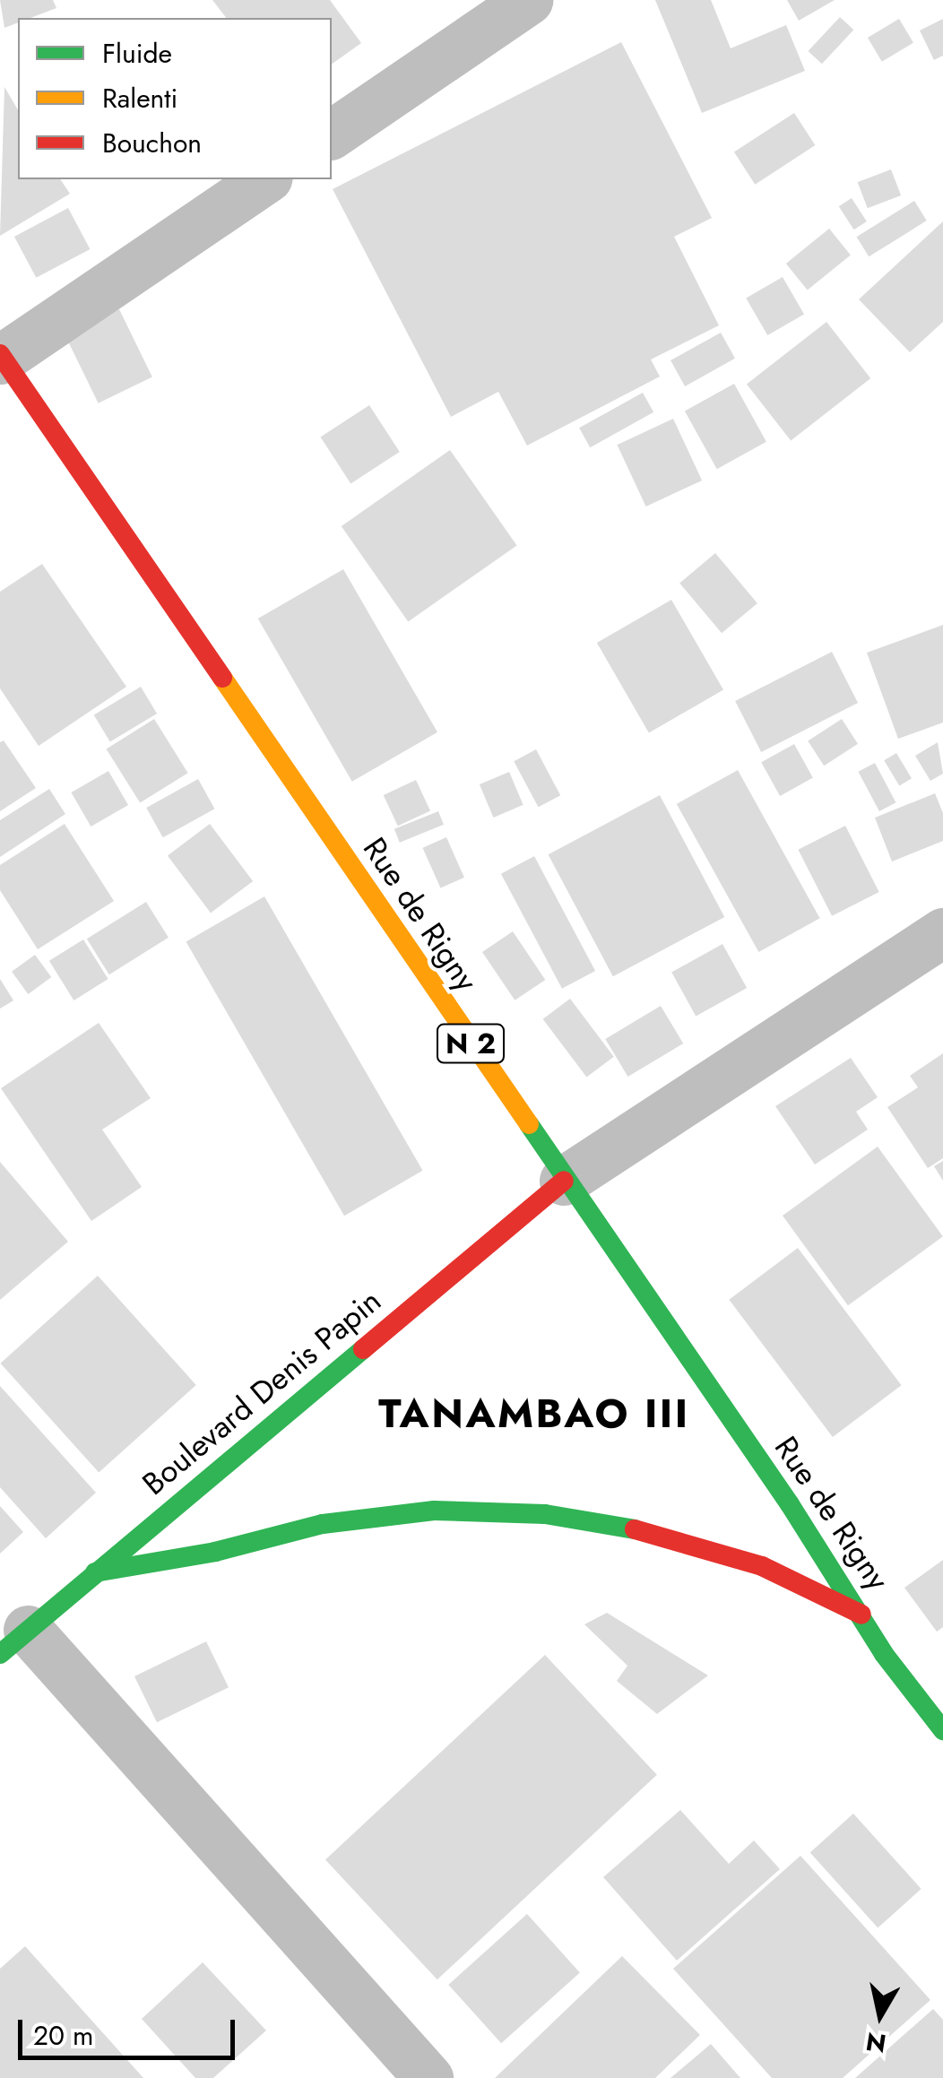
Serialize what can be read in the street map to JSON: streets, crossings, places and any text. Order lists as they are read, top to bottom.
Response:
{
  "streets": {
    "main road": ["Rue de Rigny", "N 2", "Boulevard Denis Papin"]
  },
  "crossings": [
    ["Rue de Rigny", "Boulevard Denis Papin"]
  ],
  "districts": ["TANAMBAO III"],
  "legend": ["Fluide", "Ralenti", "Bouchon"],
  "scale_bar": "20 m",
  "north": "bottom"
}
